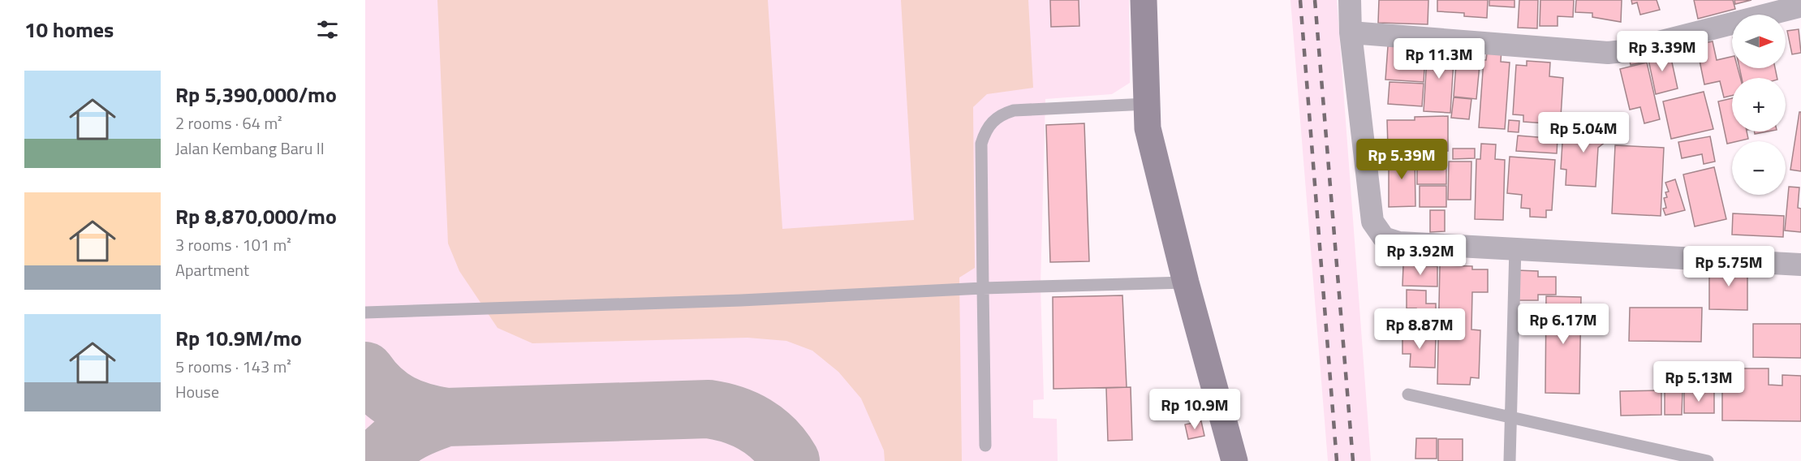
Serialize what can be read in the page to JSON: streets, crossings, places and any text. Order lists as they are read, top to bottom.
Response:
{
  "north": "right",
  "page": {
    "heading": "10 homes",
    "map_buttons": ["+", "−"],
    "price": [
      "Rp 3.39M",
      "Rp 11.3M",
      "Rp 5.04M",
      "Rp 5.39M",
      "Rp 3.92M",
      "Rp 5.75M",
      "Rp 6.17M",
      "Rp 8.87M",
      "Rp 5.13M",
      "Rp 10.9M"
    ],
    "list": [
      {
        "name": "Rp 5,390,000/mo",
        "note": "2 rooms · 64 m² · Jalan Kembang Baru II"
      },
      {
        "name": "Rp 8,870,000/mo",
        "note": "3 rooms · 101 m² · Apartment"
      },
      {
        "name": "Rp 10.9M/mo",
        "note": "5 rooms · 143 m² · House"
      }
    ]
  }
}
